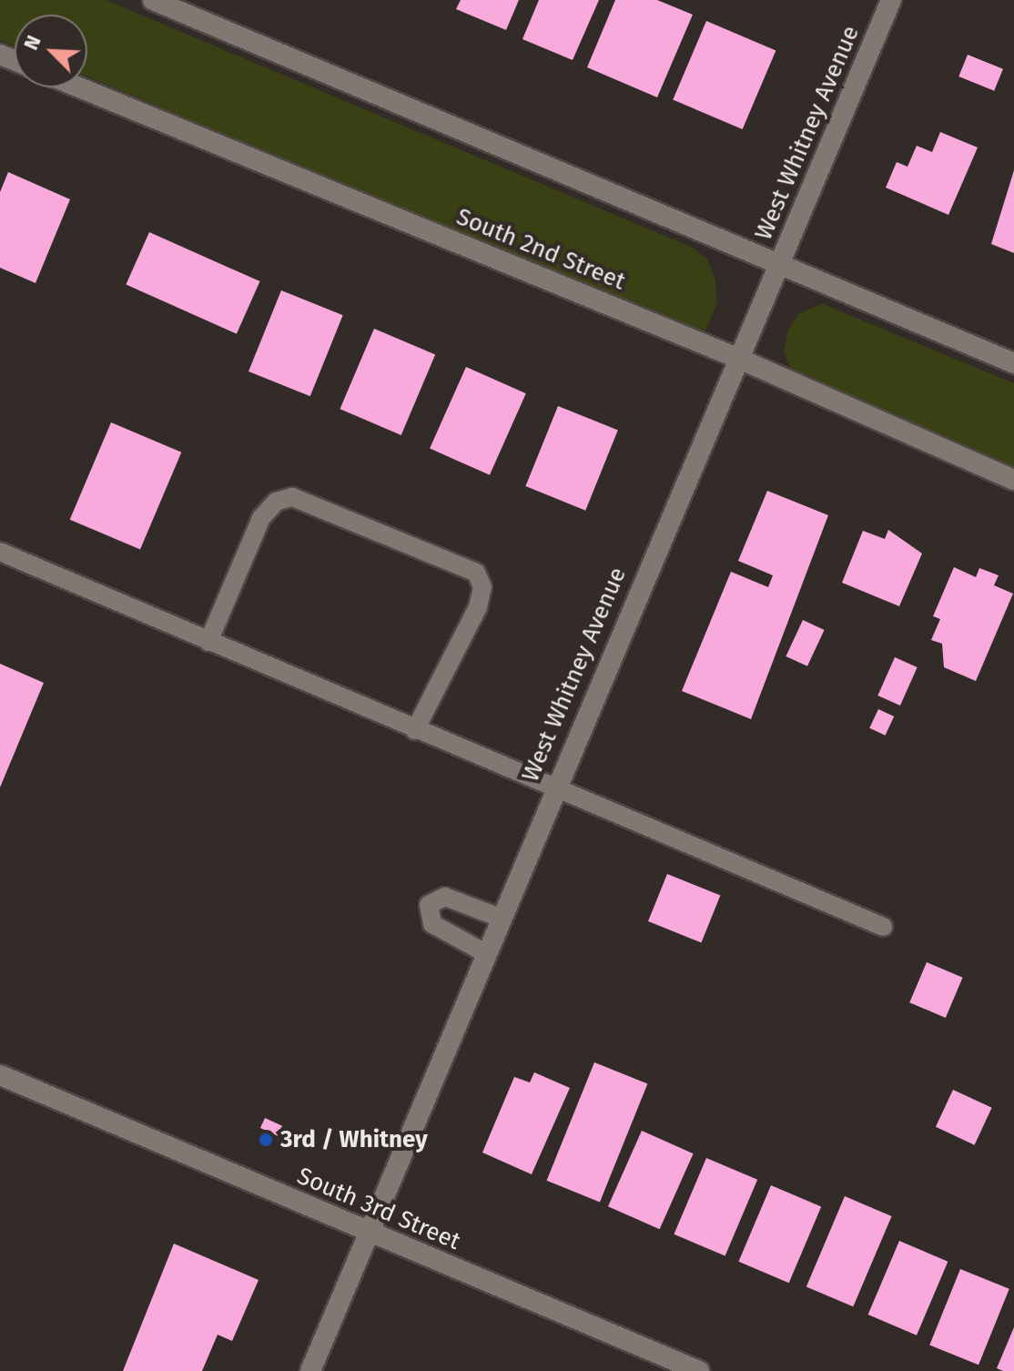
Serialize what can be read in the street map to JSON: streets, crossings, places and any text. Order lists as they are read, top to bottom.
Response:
{
  "streets": {
    "street": ["West Whitney Avenue", "South 2nd Street", "South 3rd Street"]
  },
  "crossings": [
    ["West Whitney Avenue", "South 2nd Street"],
    ["West Whitney Avenue", "South 3rd Street"]
  ],
  "places": ["3rd / Whitney"],
  "north": "top left"
}
